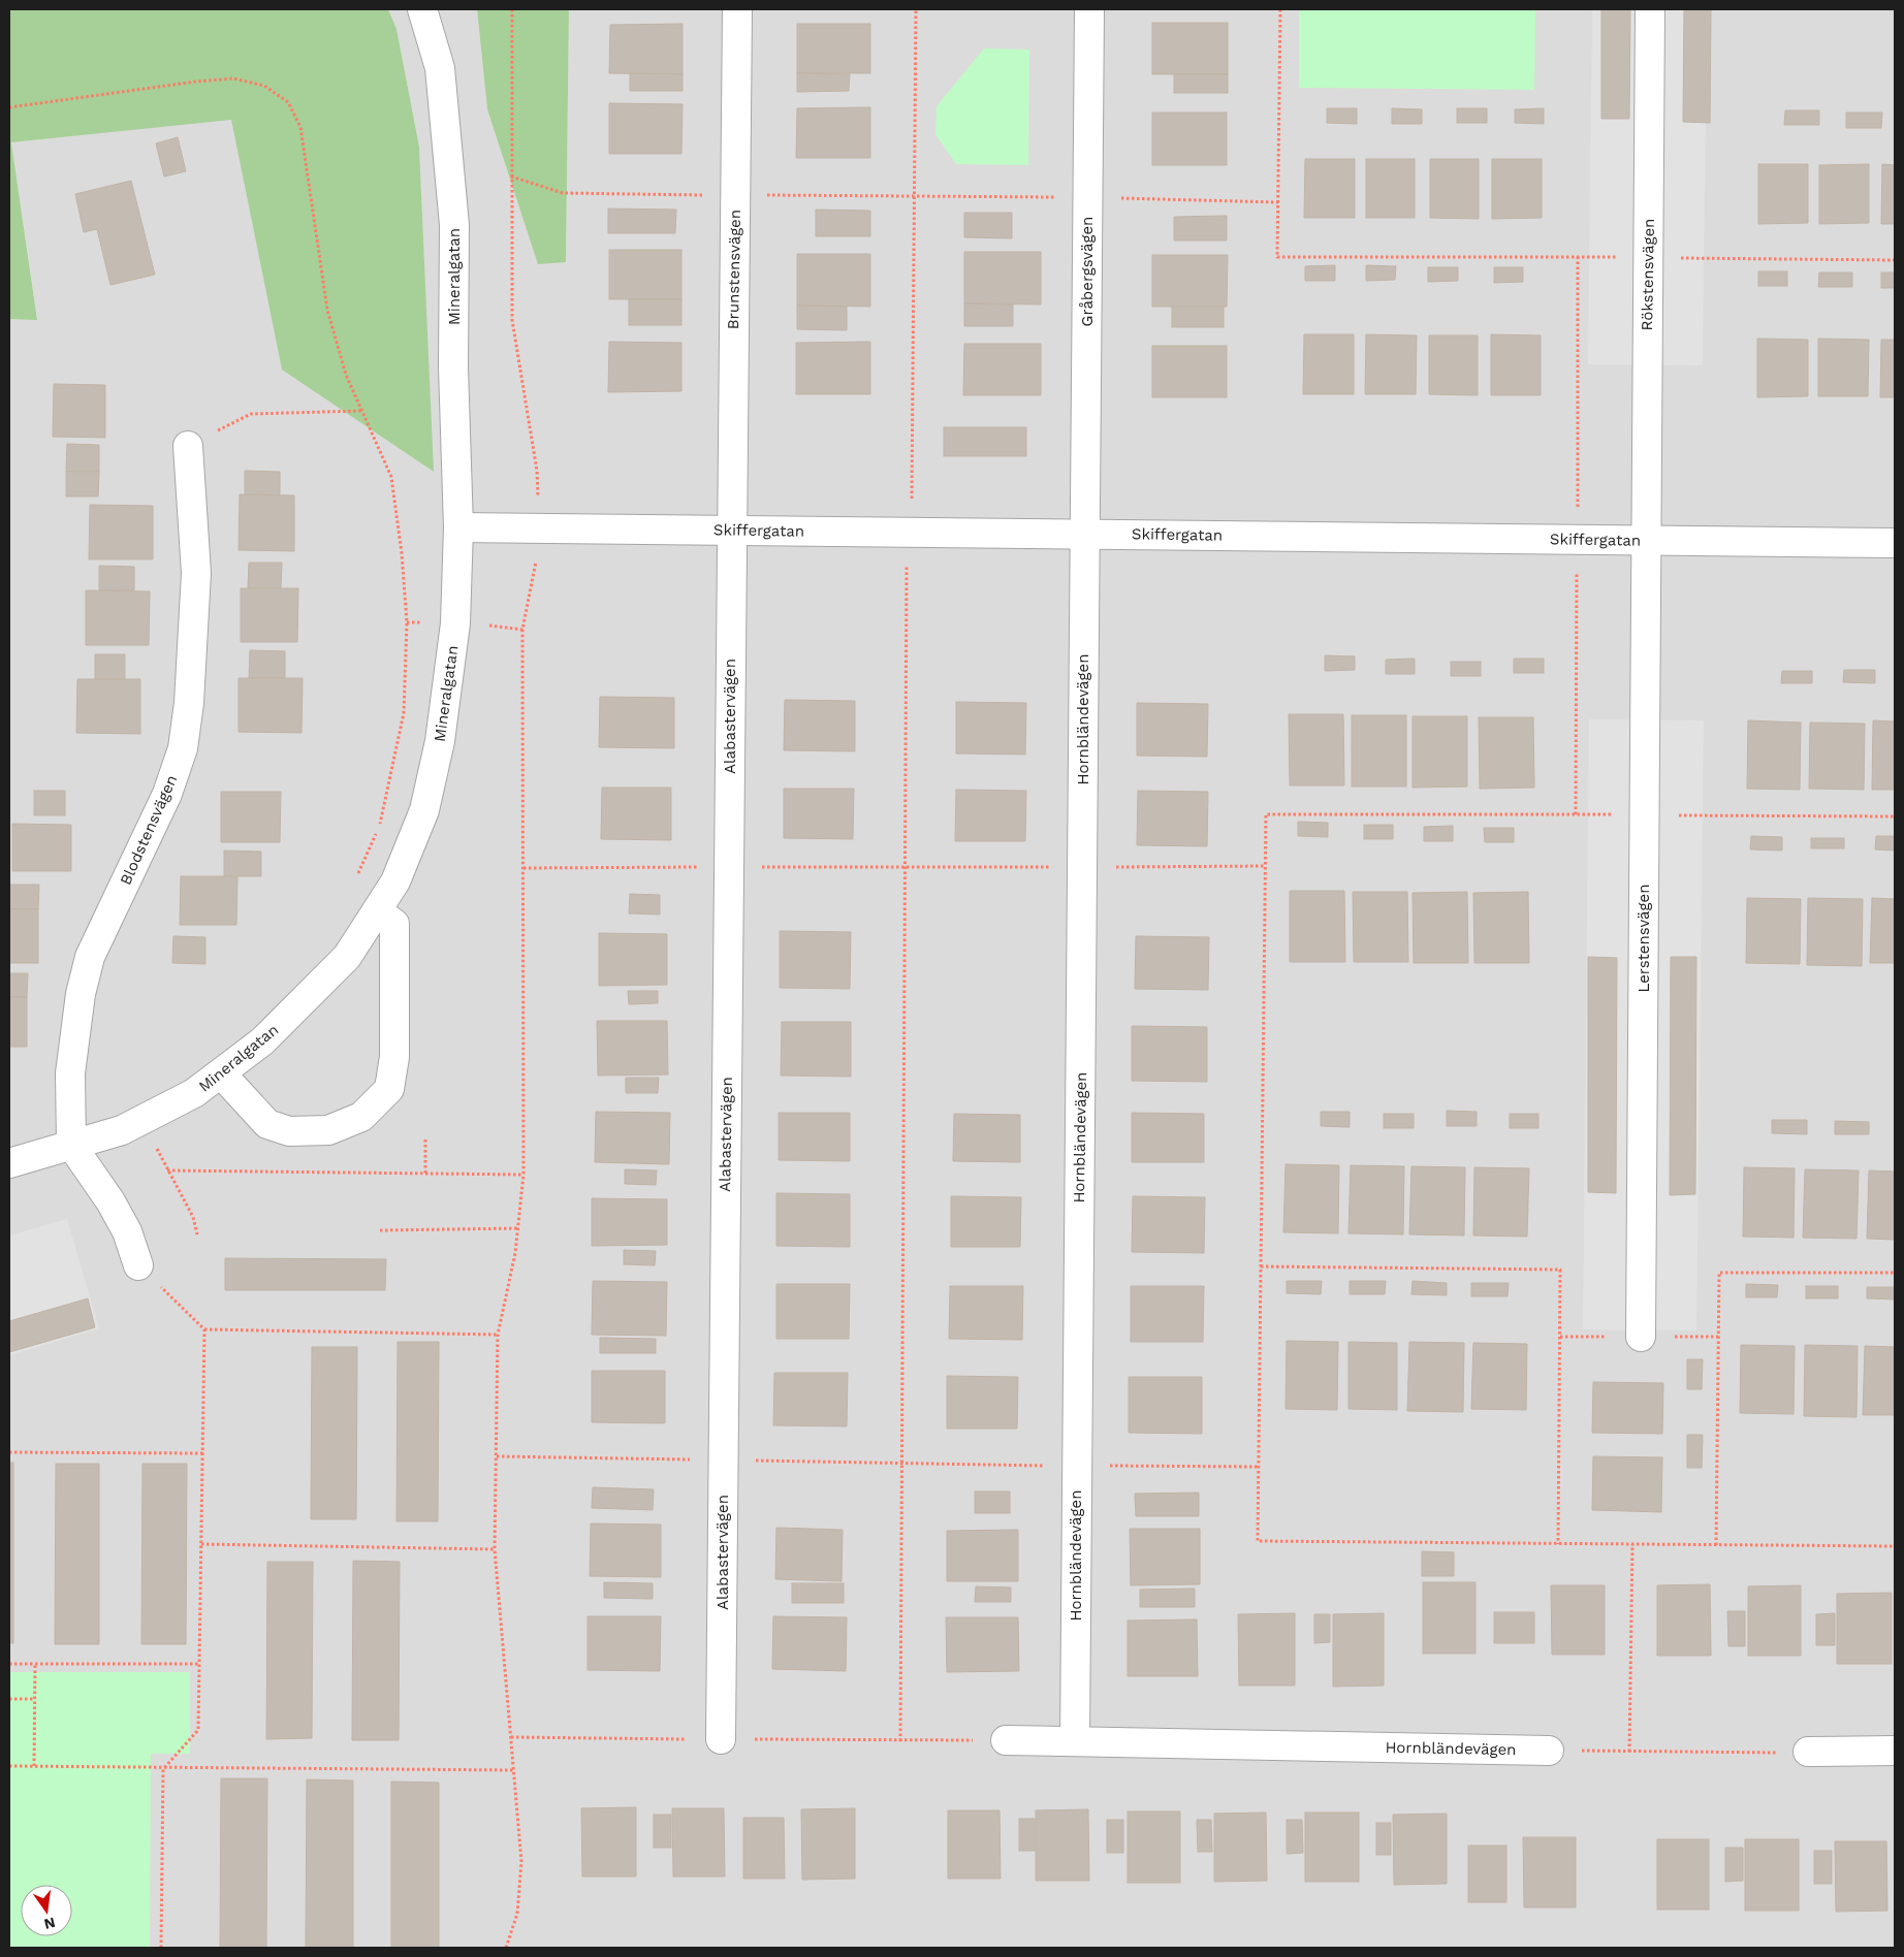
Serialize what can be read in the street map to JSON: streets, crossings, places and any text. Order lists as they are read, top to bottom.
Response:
{
  "streets": {
    "street": [
      "Brunstensvägen",
      "Gråbergsvägen",
      "Rökstensvägen",
      "Mineralgatan",
      "Skiffergatan",
      "Alabastervägen",
      "Hornbländevägen",
      "Blodstensvägen",
      "Lerstensvägen"
    ]
  },
  "crossings": [
    ["Brunstensvägen", "Skiffergatan"],
    ["Brunstensvägen", "Alabastervägen"],
    ["Gråbergsvägen", "Skiffergatan"],
    ["Gråbergsvägen", "Hornbländevägen"],
    ["Rökstensvägen", "Skiffergatan"],
    ["Rökstensvägen", "Lerstensvägen"],
    ["Mineralgatan", "Skiffergatan"],
    ["Mineralgatan", "Blodstensvägen"],
    ["Skiffergatan", "Alabastervägen"],
    ["Skiffergatan", "Hornbländevägen"],
    ["Skiffergatan", "Lerstensvägen"]
  ],
  "north": "bottom"
}
